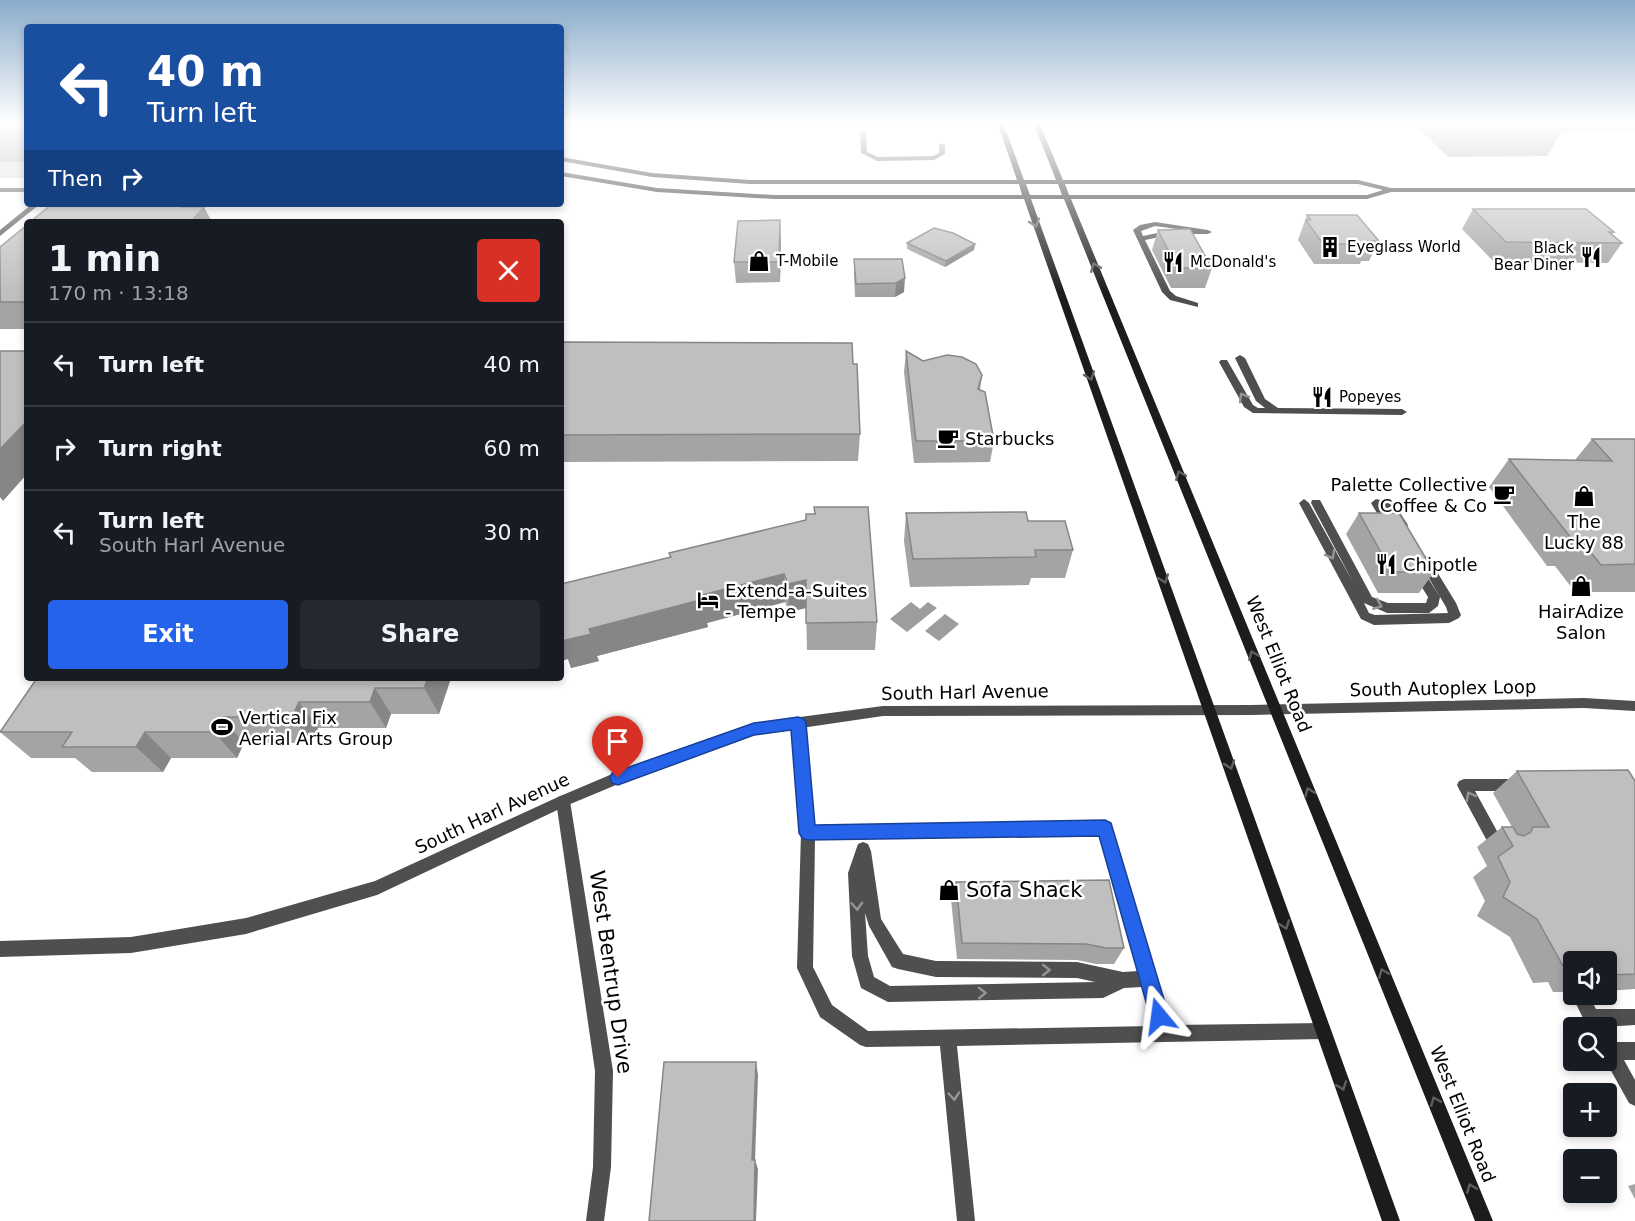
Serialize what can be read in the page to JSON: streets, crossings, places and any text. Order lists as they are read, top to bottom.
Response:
{
  "streets": {
    "main road": ["West Elliot Road"],
    "street": ["South Autoplex Loop", "South Harl Avenue", "West Bentrup Drive"]
  },
  "crossings": [
    ["West Elliot Road", "South Autoplex Loop"],
    ["South Autoplex Loop", "South Harl Avenue"],
    ["South Harl Avenue", "West Bentrup Drive"]
  ],
  "places": {
    "building": ["Eyeglass World"],
    "restaurant": [
      "Black Bear Diner",
      "McDonald's",
      "Popeyes",
      "Chipotle"
    ],
    "shop": [
      "T-Mobile",
      "The Lucky 88",
      "HairAdize Salon",
      "Sofa Shack"
    ],
    "cafe": ["Starbucks", "Palette Collective Coffee & Co"],
    "hotel": ["Extend-a-Suites - Tempe"],
    "sports": ["Vertical Fix Aerial Arts Group"]
  },
  "page": {
    "turn": ["40 m", "Turn left"],
    "then": "Then",
    "heading": ["1 min", "170 m · 13:18"],
    "list": [
      {
        "name": "Turn left",
        "value": "40 m"
      },
      {
        "name": "Turn right",
        "value": "60 m"
      },
      {
        "name": "Turn left",
        "note": "South Harl Avenue",
        "value": "30 m"
      }
    ],
    "buttons": ["Exit", "Share"],
    "map_buttons": ["+", "−"]
  }
}
